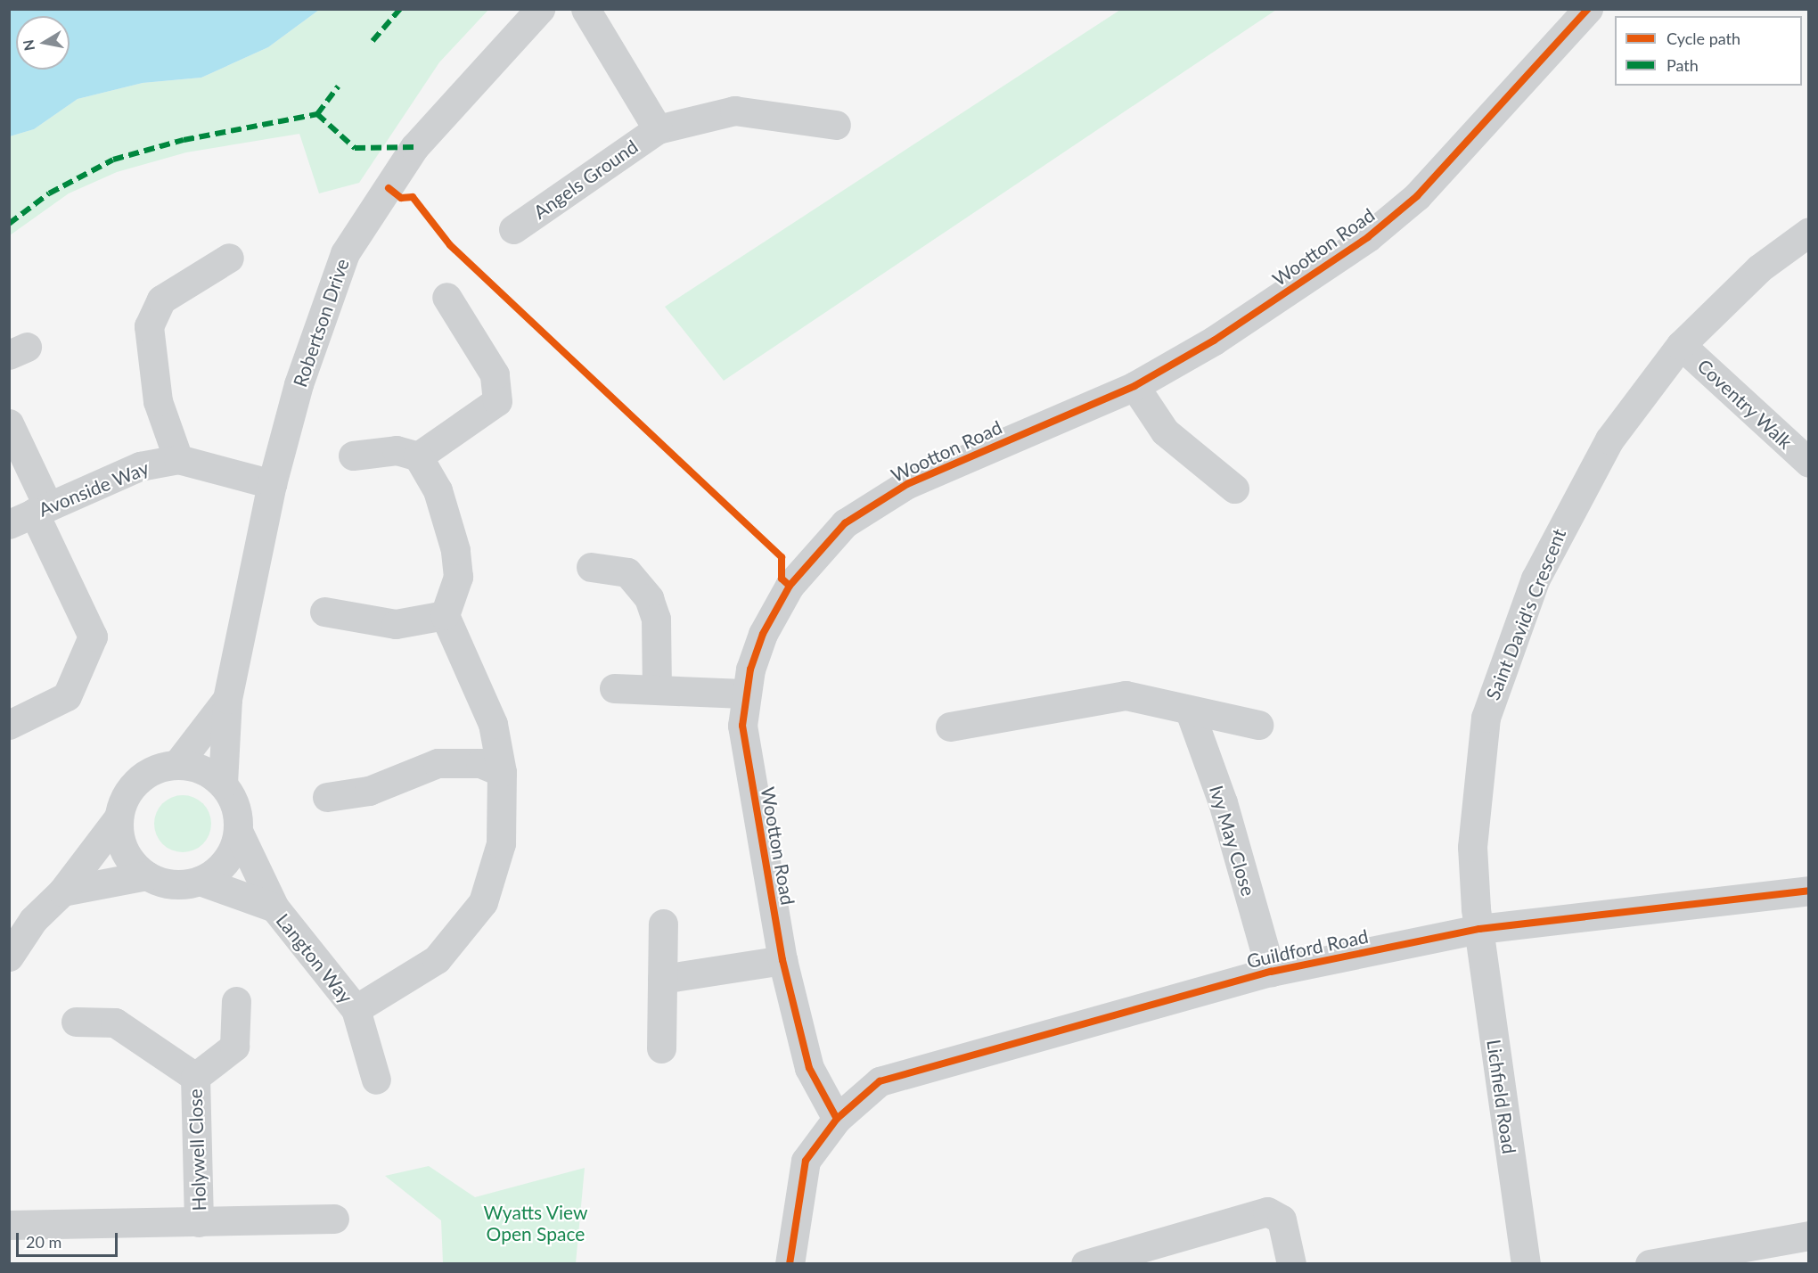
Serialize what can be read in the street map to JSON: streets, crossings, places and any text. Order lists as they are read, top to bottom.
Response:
{
  "streets": {
    "street": [
      "Angels Ground",
      "Wootton Road",
      "Robertson Drive",
      "Coventry Walk",
      "Avonside Way",
      "Saint David's Crescent",
      "Ivy May Close",
      "Guildford Road",
      "Langton Way",
      "Lichfield Road",
      "Holywell Close"
    ]
  },
  "crossings": [
    ["Wootton Road", "Guildford Road"],
    ["Robertson Drive", "Avonside Way"],
    ["Robertson Drive", "Langton Way"],
    ["Coventry Walk", "Saint David's Crescent"],
    ["Saint David's Crescent", "Guildford Road"],
    ["Saint David's Crescent", "Lichfield Road"],
    ["Ivy May Close", "Guildford Road"],
    ["Guildford Road", "Lichfield Road"]
  ],
  "parks": ["Wyatts View Open Space"],
  "legend": ["Cycle path", "Path"],
  "scale_bar": "20 m",
  "north": "left"
}
